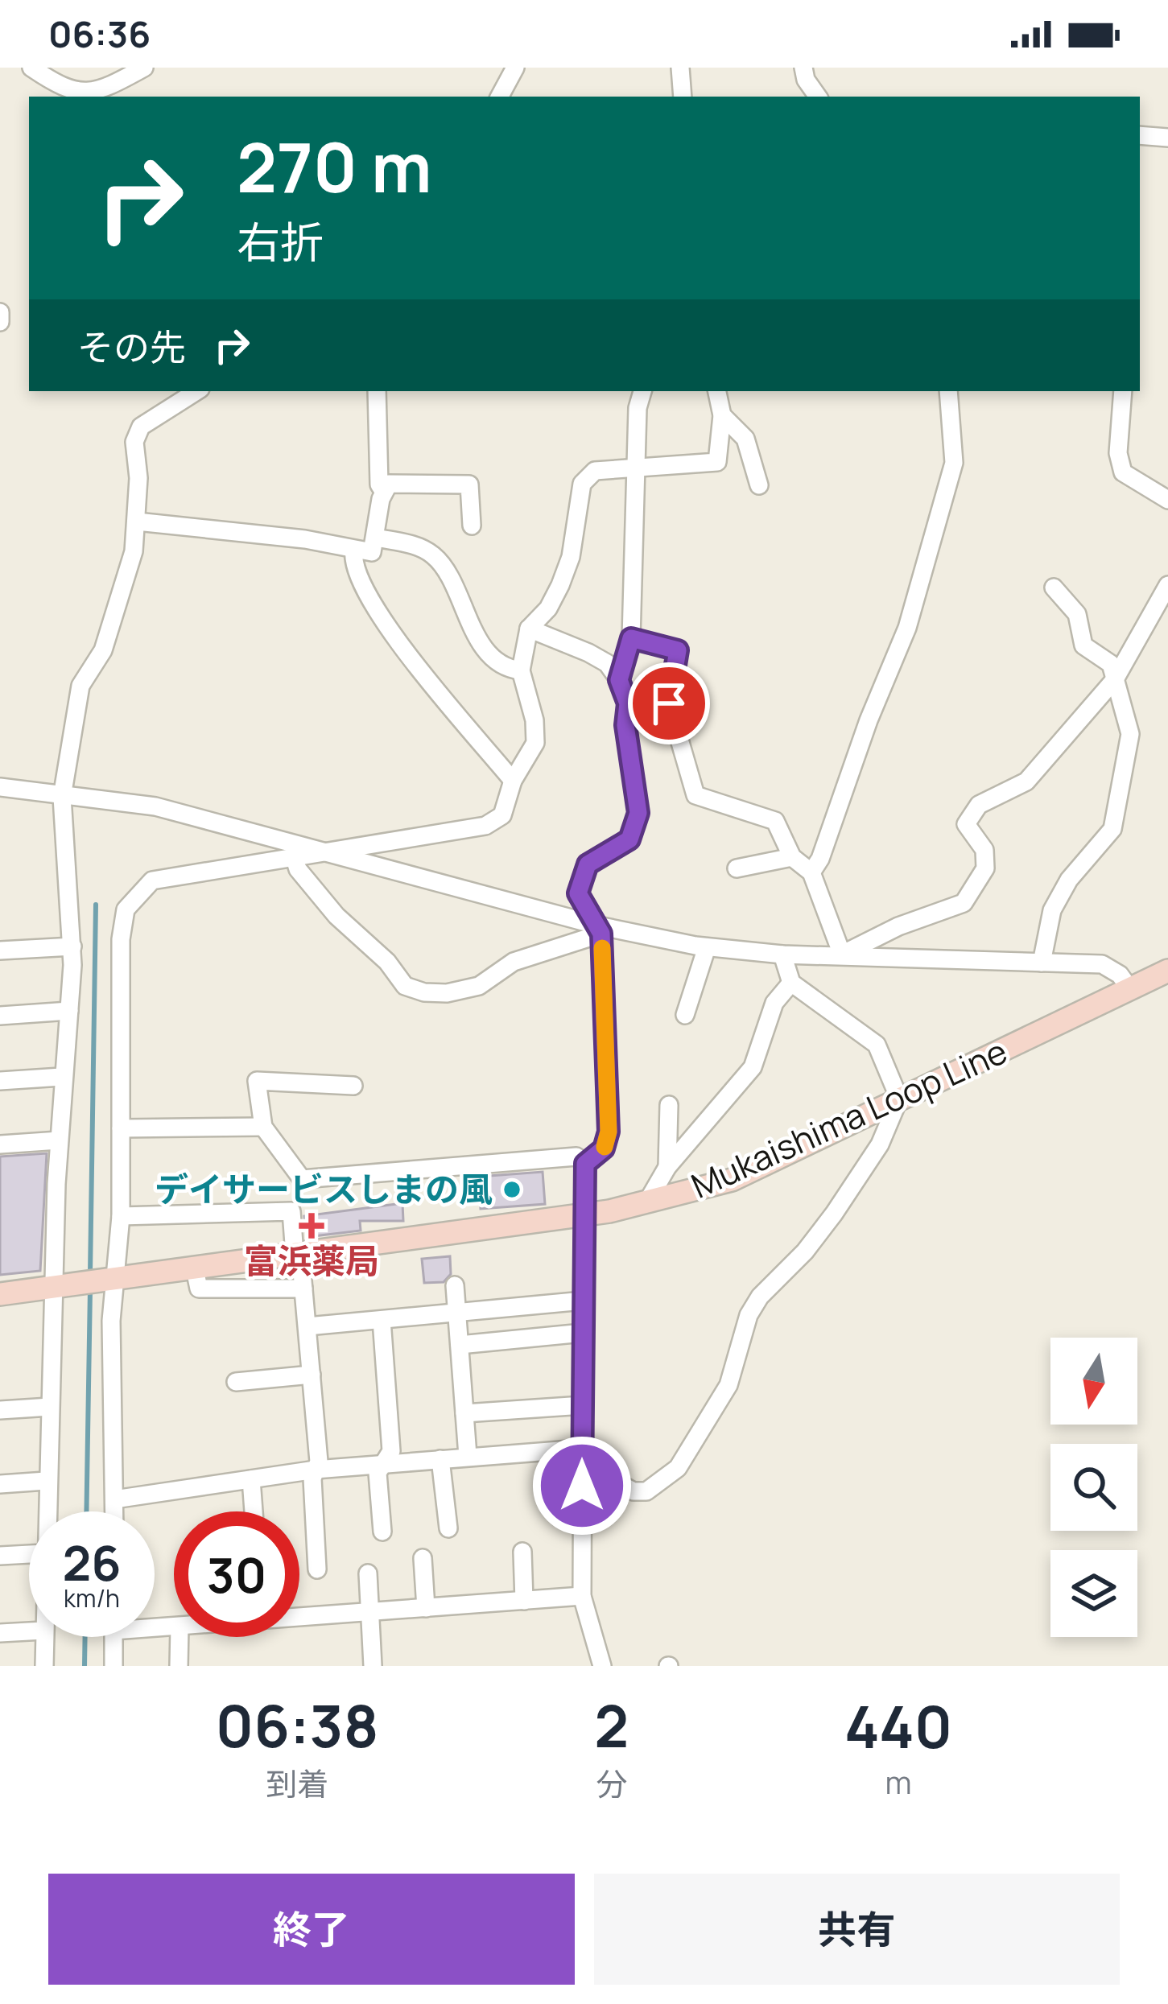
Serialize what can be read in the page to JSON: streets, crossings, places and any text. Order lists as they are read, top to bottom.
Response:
{
  "streets": {
    "main road": ["Mukaishima Loop Line"]
  },
  "places": {
    "other": ["デイサービスしまの風"],
    "health": ["富浜薬局"]
  },
  "north": "bottom",
  "page": {
    "status": "06:36",
    "turn": ["270 m", "右折"],
    "then": "その先",
    "speed": "26 km/h",
    "limit": "30",
    "eta": [
      "06:38",
      "到着",
      "2",
      "分",
      "440",
      "m"
    ],
    "buttons": ["終了", "共有"]
  }
}
